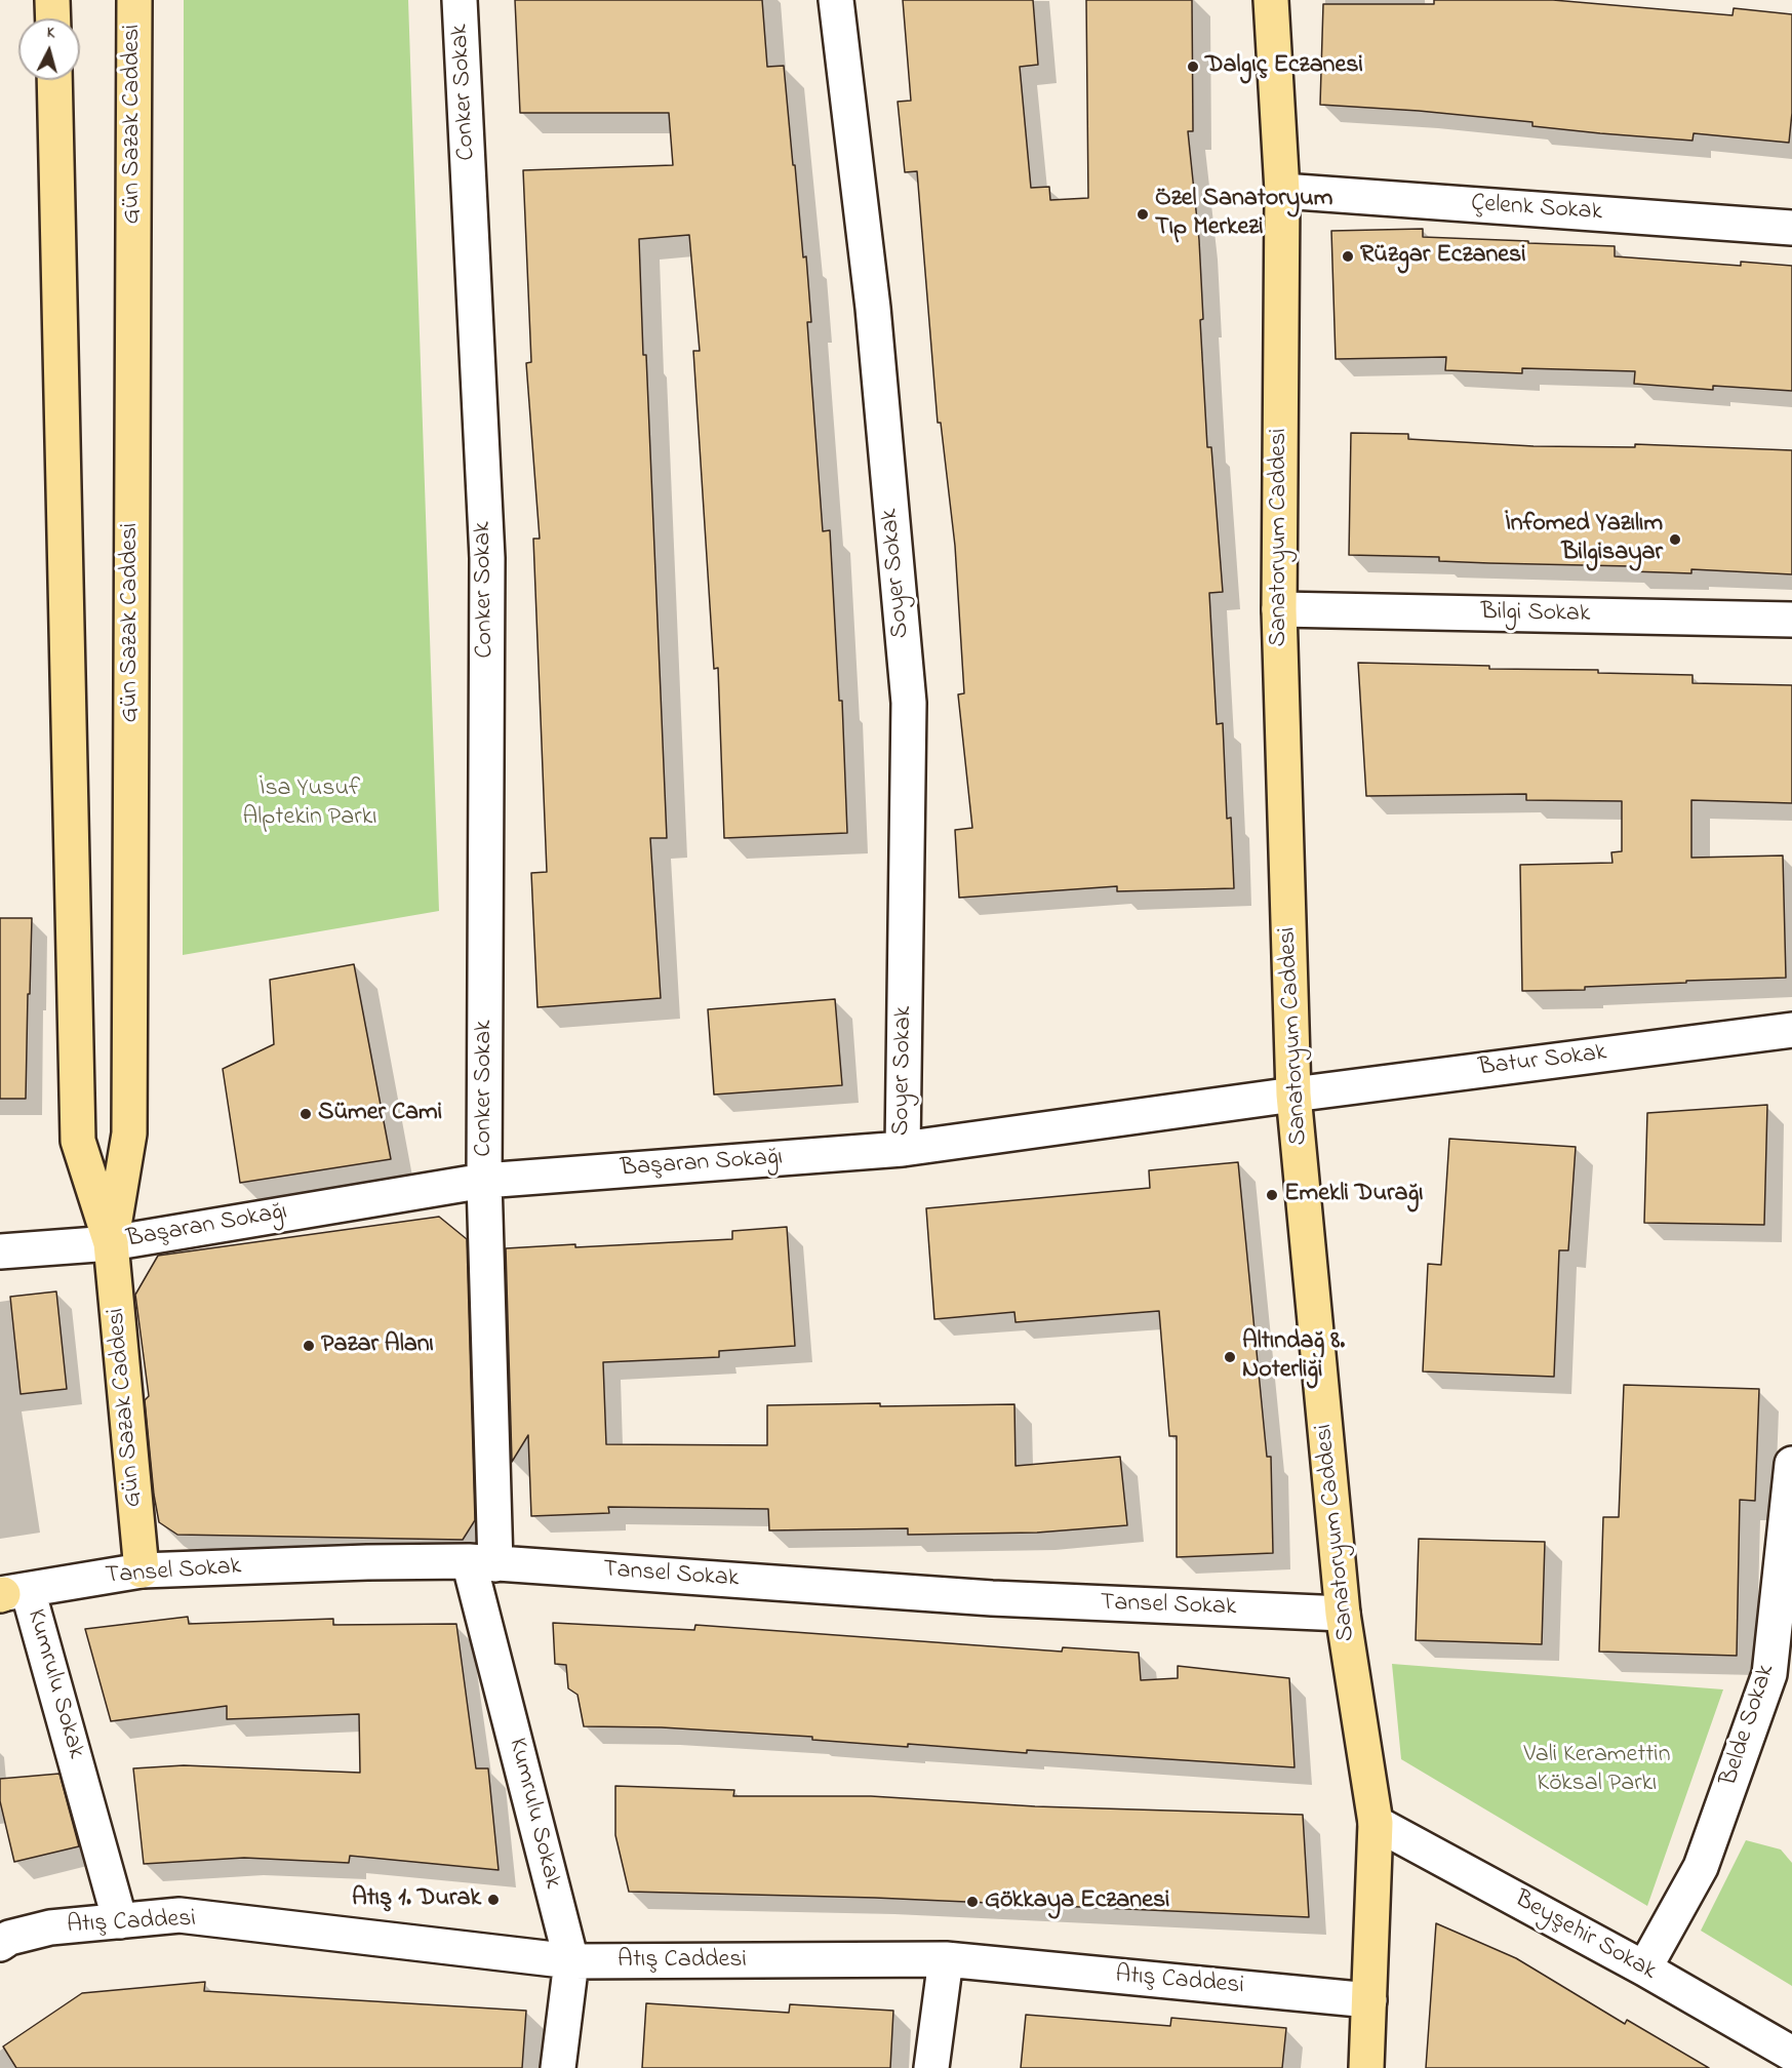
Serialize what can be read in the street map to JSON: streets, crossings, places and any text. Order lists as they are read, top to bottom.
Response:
{
  "streets": {
    "main road": ["Gün Sazak Caddesi", "Sanatoryum Caddesi"],
    "street": [
      "Conker Sokak",
      "Çelenk Sokak",
      "Soyer Sokak",
      "Bilgi Sokak",
      "Batur Sokak",
      "Başaran Sokağı",
      "Tansel Sokak",
      "Kumrulu Sokak",
      "Belde Sokak",
      "Atış Caddesi",
      "Beyşehir Sokak"
    ]
  },
  "crossings": [
    ["Conker Sokak", "Başaran Sokağı"],
    ["Conker Sokak", "Tansel Sokak"],
    ["Conker Sokak", "Kumrulu Sokak"],
    ["Gün Sazak Caddesi", "Başaran Sokağı"],
    ["Gün Sazak Caddesi", "Tansel Sokak"],
    ["Çelenk Sokak", "Sanatoryum Caddesi"],
    ["Sanatoryum Caddesi", "Bilgi Sokak"],
    ["Sanatoryum Caddesi", "Batur Sokak"],
    ["Sanatoryum Caddesi", "Başaran Sokağı"],
    ["Sanatoryum Caddesi", "Tansel Sokak"],
    ["Sanatoryum Caddesi", "Atış Caddesi"],
    ["Sanatoryum Caddesi", "Beyşehir Sokak"],
    ["Soyer Sokak", "Başaran Sokağı"],
    ["Batur Sokak", "Başaran Sokağı"],
    ["Tansel Sokak", "Kumrulu Sokak"],
    ["Kumrulu Sokak", "Atış Caddesi"],
    ["Belde Sokak", "Beyşehir Sokak"]
  ],
  "parks": ["İsa Yusuf Alptekin Parkı", "Vali Keramettin Köksal Parkı"],
  "places": [
    "Dalgıç Eczanesi",
    "Özel Sanatoryum Tıp Merkezi",
    "Rüzgar Eczanesi",
    "İnfomed Yazılım Bilgisayar",
    "Sümer Cami",
    "Emekli Durağı",
    "Pazar Alanı",
    "Altındağ 8. Noterliği",
    "Atış 1. Durak",
    "Gökkaya Eczanesi"
  ],
  "north": "top"
}
